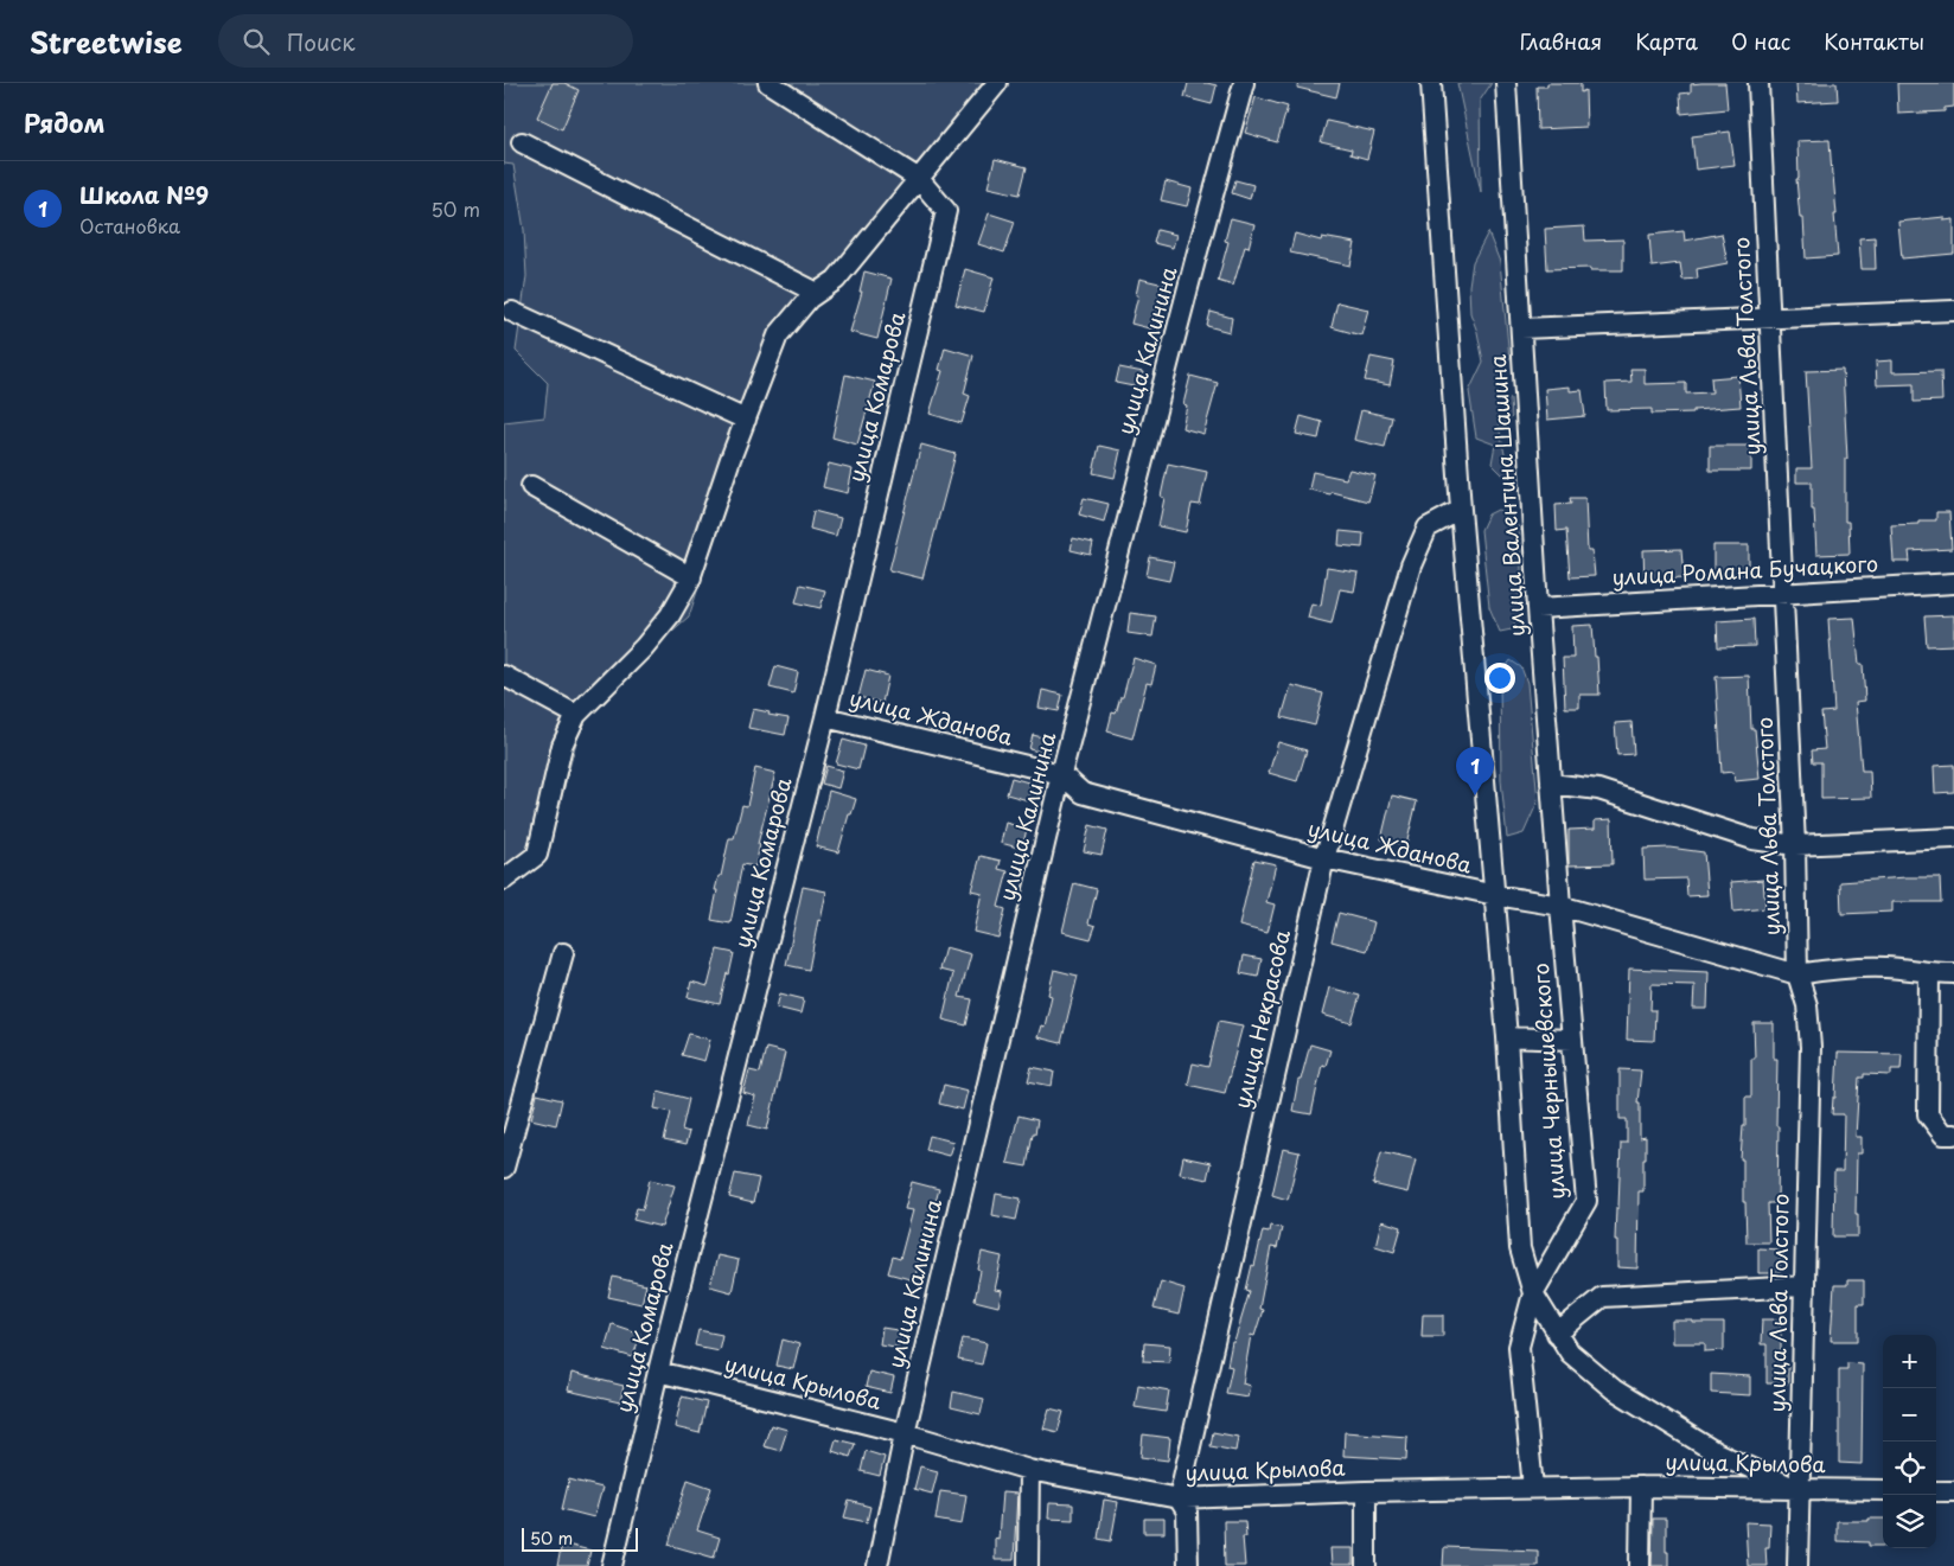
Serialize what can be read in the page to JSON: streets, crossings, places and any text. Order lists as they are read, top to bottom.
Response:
{
  "streets": {
    "street": [
      "улица Льва Толстого",
      "улица Калинина",
      "улица Комарова",
      "улица Валентина Шашина",
      "улица Романа Бучацкого",
      "улица Жданова",
      "улица Некрасова",
      "улица Чернышевского",
      "улица Крылова"
    ]
  },
  "crossings": [
    ["улица Льва Толстого", "улица Романа Бучацкого"],
    ["улица Льва Толстого", "улица Жданова"],
    ["улица Льва Толстого", "улица Крылова"],
    ["улица Калинина", "улица Жданова"],
    ["улица Калинина", "улица Крылова"],
    ["улица Комарова", "улица Жданова"],
    ["улица Комарова", "улица Крылова"],
    ["улица Валентина Шашина", "улица Романа Бучацкого"],
    ["улица Валентина Шашина", "улица Жданова"],
    ["улица Валентина Шашина", "улица Чернышевского"],
    ["улица Жданова", "улица Некрасова"],
    ["улица Жданова", "улица Чернышевского"],
    ["улица Некрасова", "улица Крылова"],
    ["улица Чернышевского", "улица Крылова"]
  ],
  "scale_bar": "50 m",
  "page": {
    "header": "Streetwise",
    "search": "Поиск",
    "nav": [
      "Главная",
      "Карта",
      "О нас",
      "Контакты"
    ],
    "heading": "Рядом",
    "list": [
      {
        "mark": "1",
        "name": "Школа №9",
        "note": "Остановка",
        "value": "50 m"
      }
    ],
    "pins": "1",
    "map_buttons": ["+", "−"],
    "scale": "50 m"
  }
}
